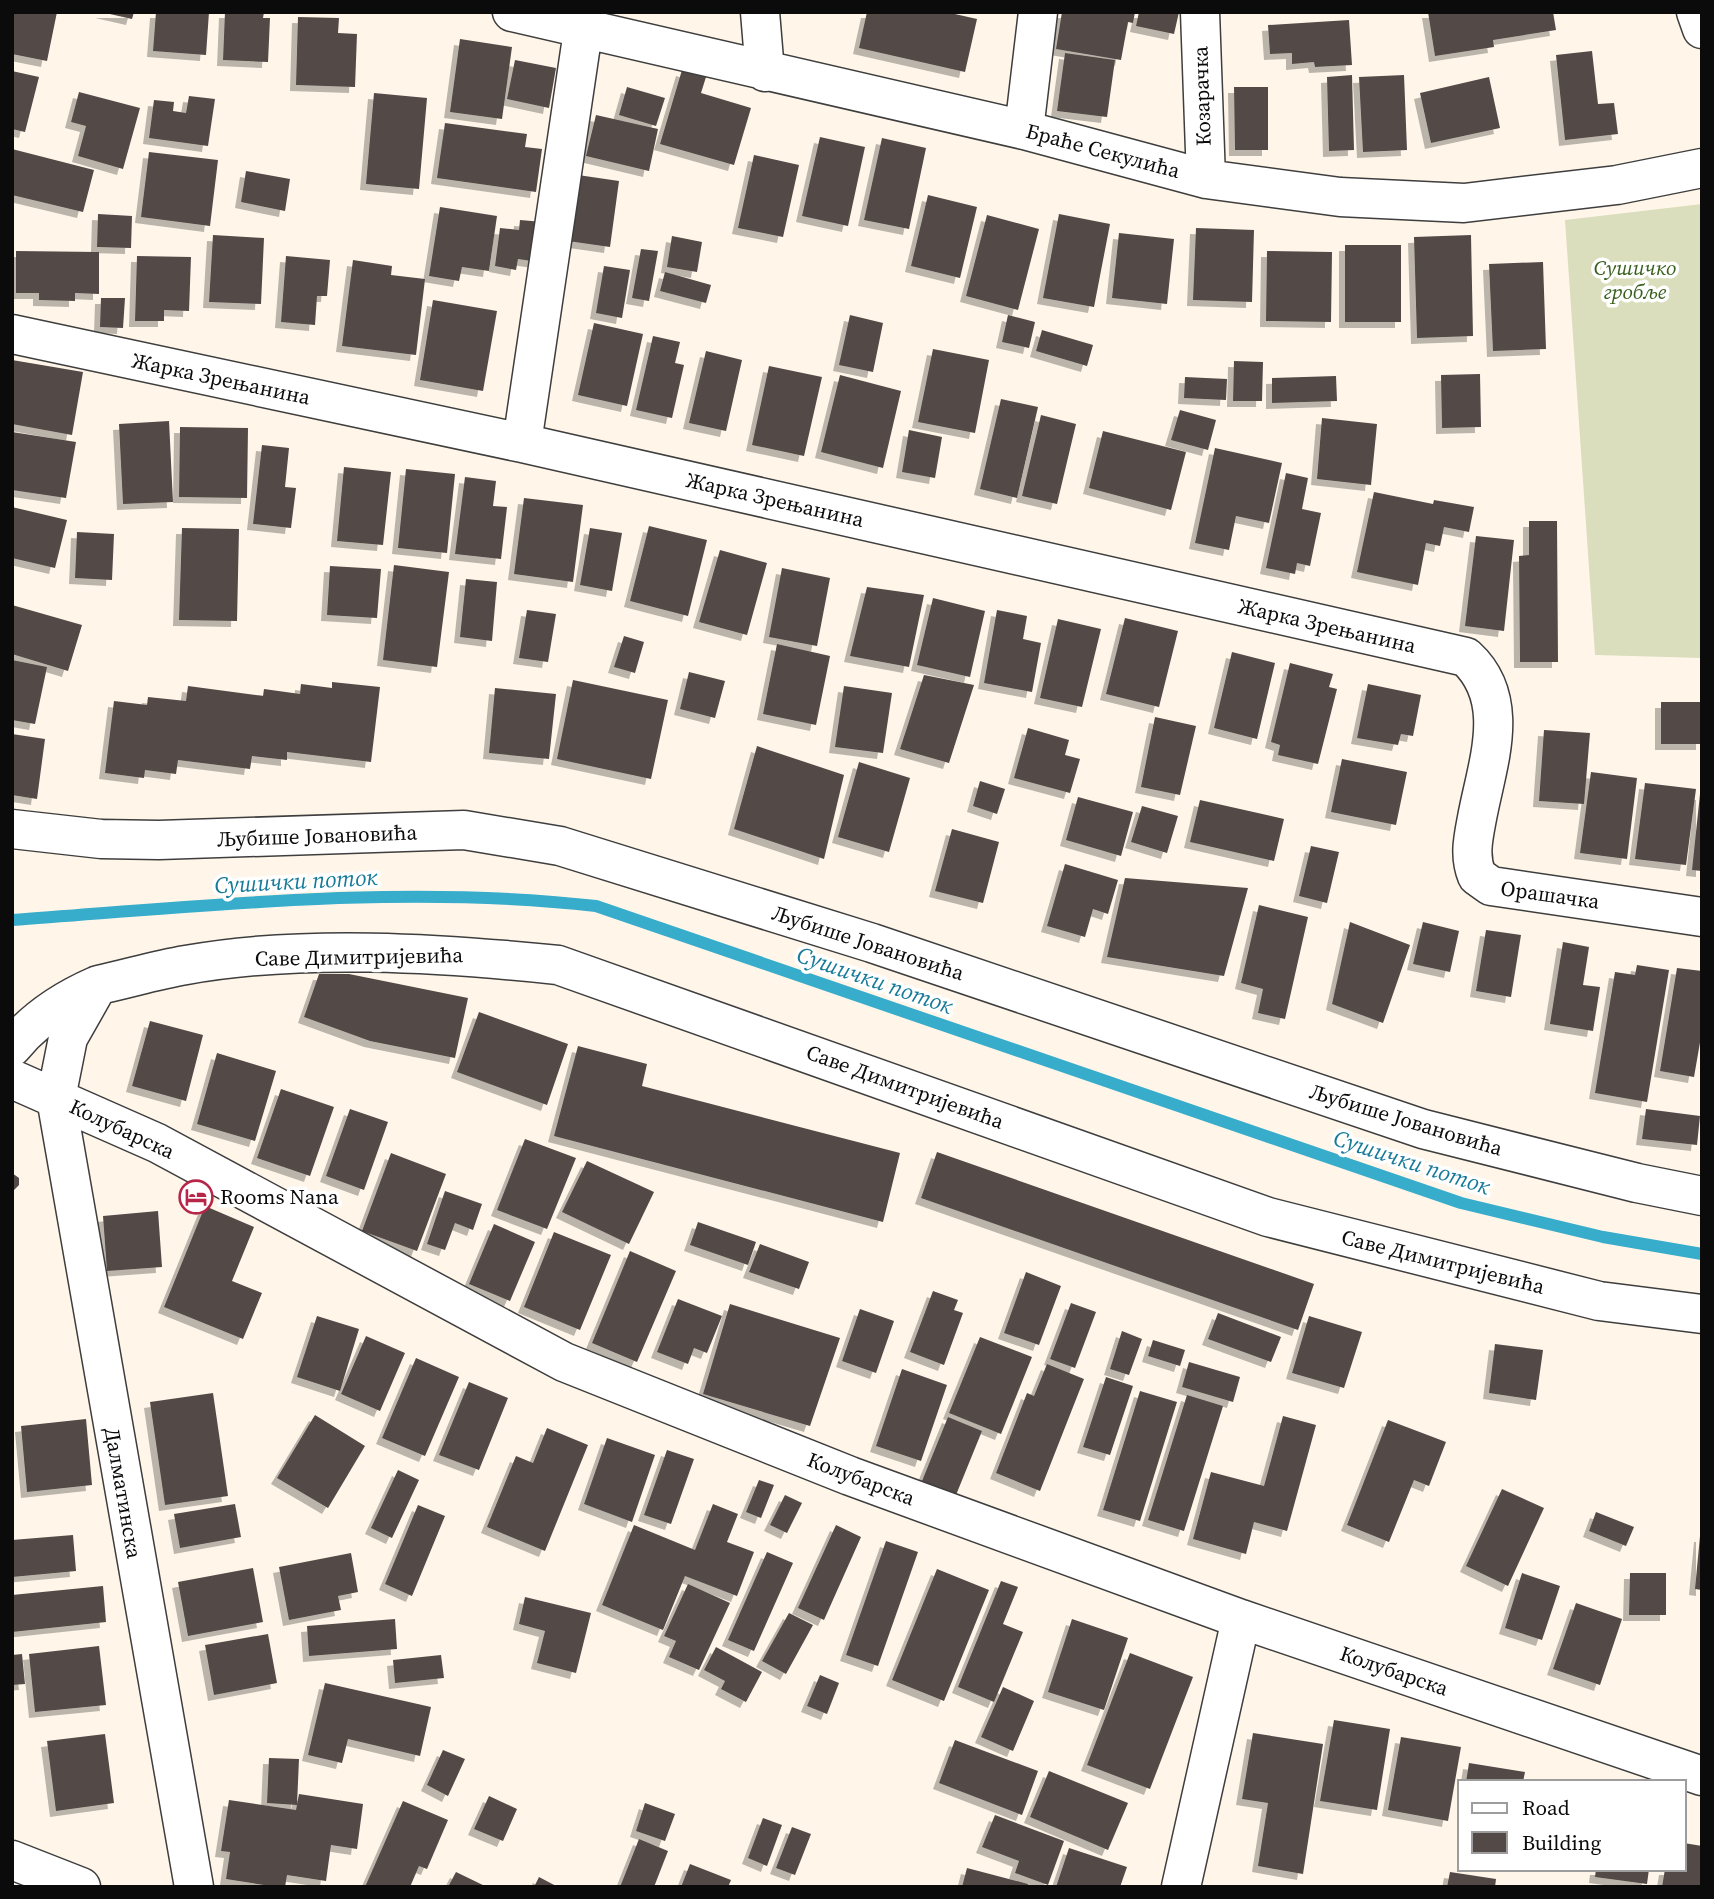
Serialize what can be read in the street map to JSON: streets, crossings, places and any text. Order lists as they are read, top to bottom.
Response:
{
  "streets": {
    "street": [
      "Козарачка",
      "Браће Секулића",
      "Жарка Зрењанина",
      "Љубише Јовановића",
      "Орашачка",
      "Саве Димитријевића",
      "Колубарска",
      "Далматинска"
    ]
  },
  "crossings": [
    ["Козарачка", "Браће Секулића"],
    ["Жарка Зрењанина", "Орашачка"],
    ["Колубарска", "Далматинска"]
  ],
  "water": ["Сушички поток"],
  "parks": ["Сушичко гробље"],
  "places": {
    "hotel": ["Rooms Nana"]
  },
  "legend": ["Road", "Building"]
}
